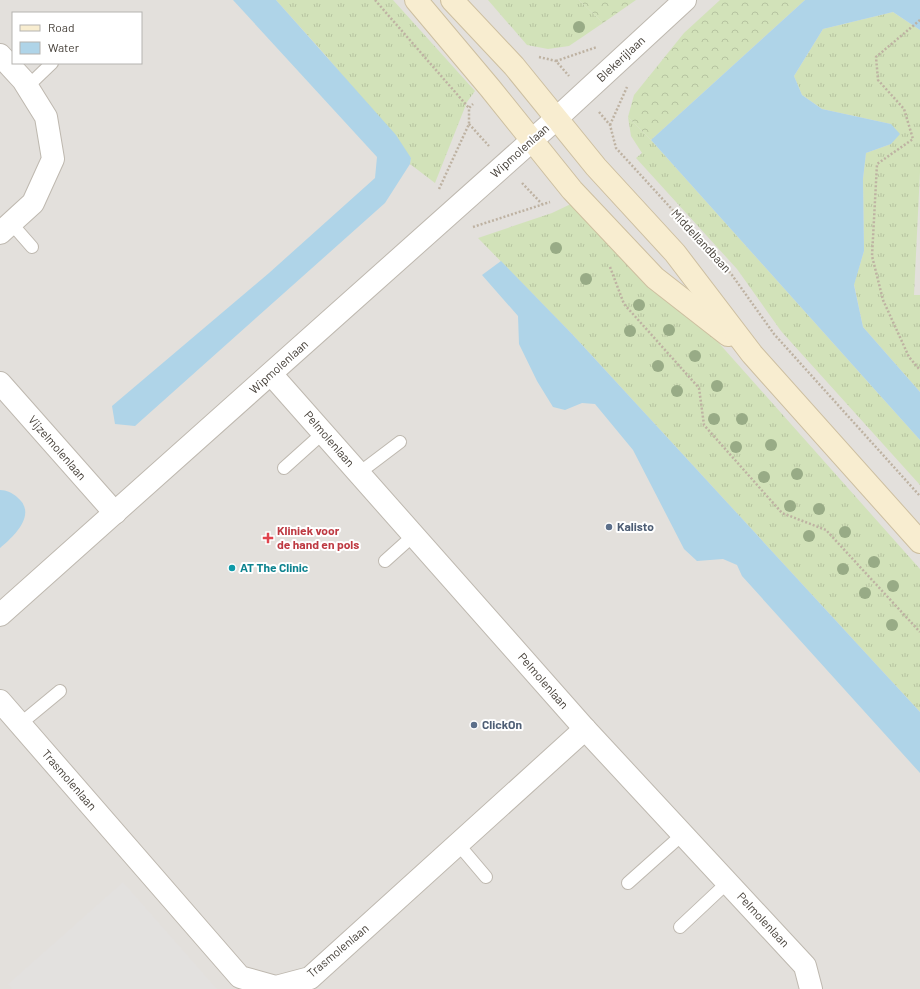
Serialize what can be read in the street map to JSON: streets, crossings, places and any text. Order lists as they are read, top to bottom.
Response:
{
  "streets": {
    "street": [
      "Blekerijlaan",
      "Wipmolenlaan",
      "Pelmolenlaan",
      "Vijzelmolenlaan",
      "Trasmolenlaan"
    ],
    "path": ["Middellandbaan"]
  },
  "crossings": [
    ["Blekerijlaan", "Wipmolenlaan"],
    ["Blekerijlaan", "Middellandbaan"],
    ["Wipmolenlaan", "Pelmolenlaan"],
    ["Wipmolenlaan", "Vijzelmolenlaan"],
    ["Pelmolenlaan", "Trasmolenlaan"]
  ],
  "places": {
    "other": ["Kalisto", "AT The Clinic", "ClickOn"],
    "health": ["Kliniek voor de hand en pols"]
  },
  "legend": ["Road", "Water"]
}
